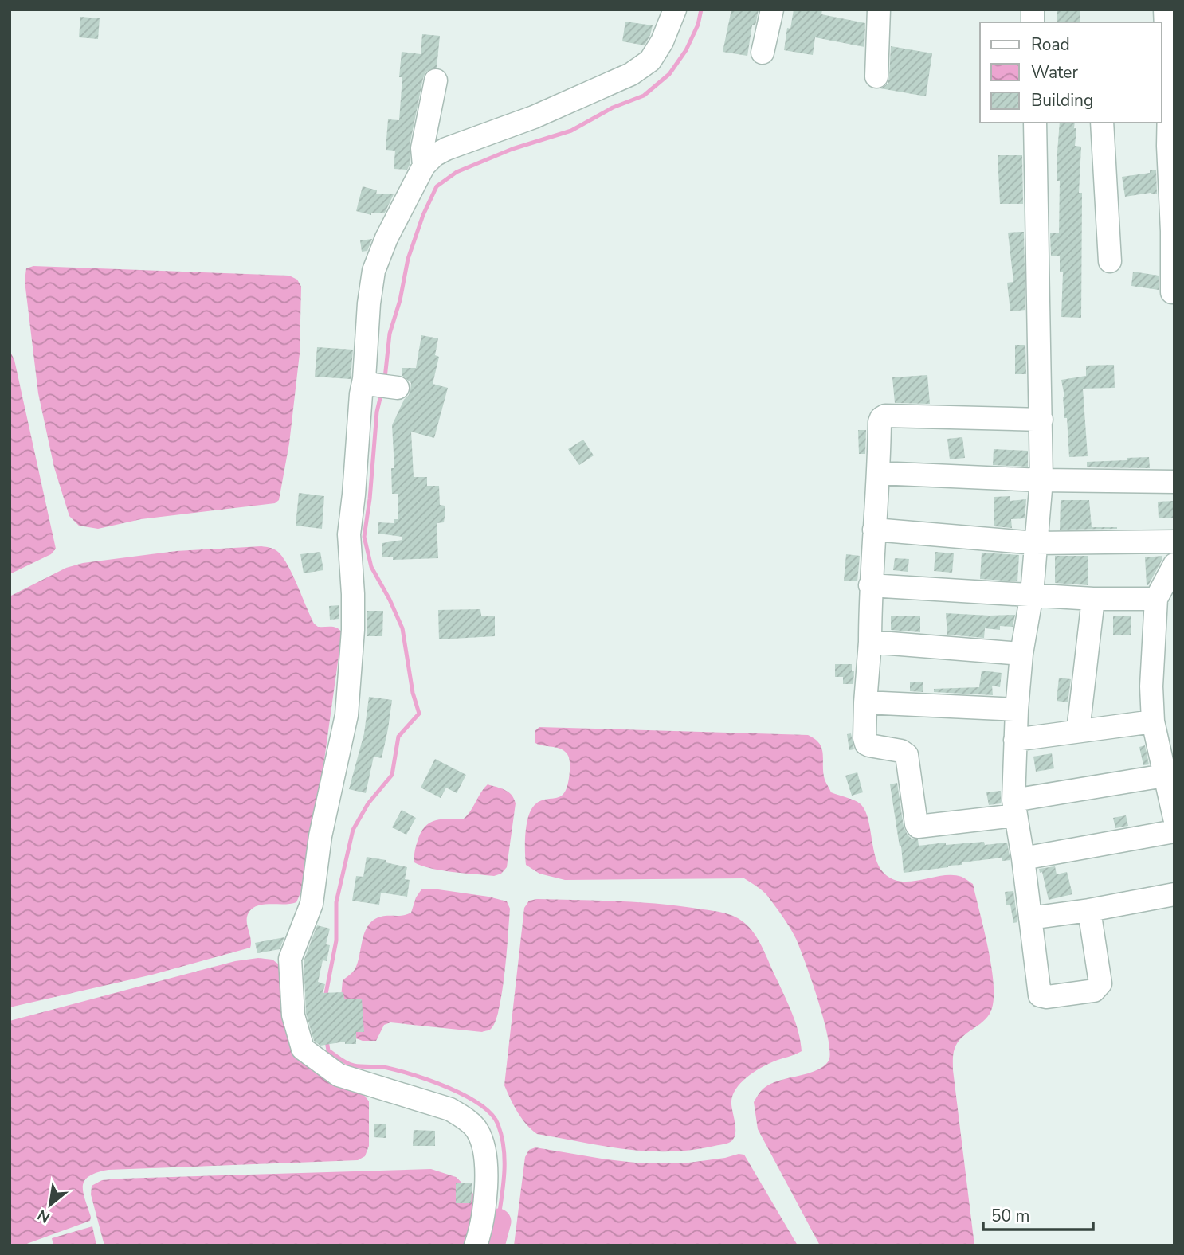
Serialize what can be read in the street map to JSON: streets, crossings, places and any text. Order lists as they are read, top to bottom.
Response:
{
  "legend": ["Road", "Water", "Building"],
  "scale_bar": "50 m",
  "north": "bottom left"
}
